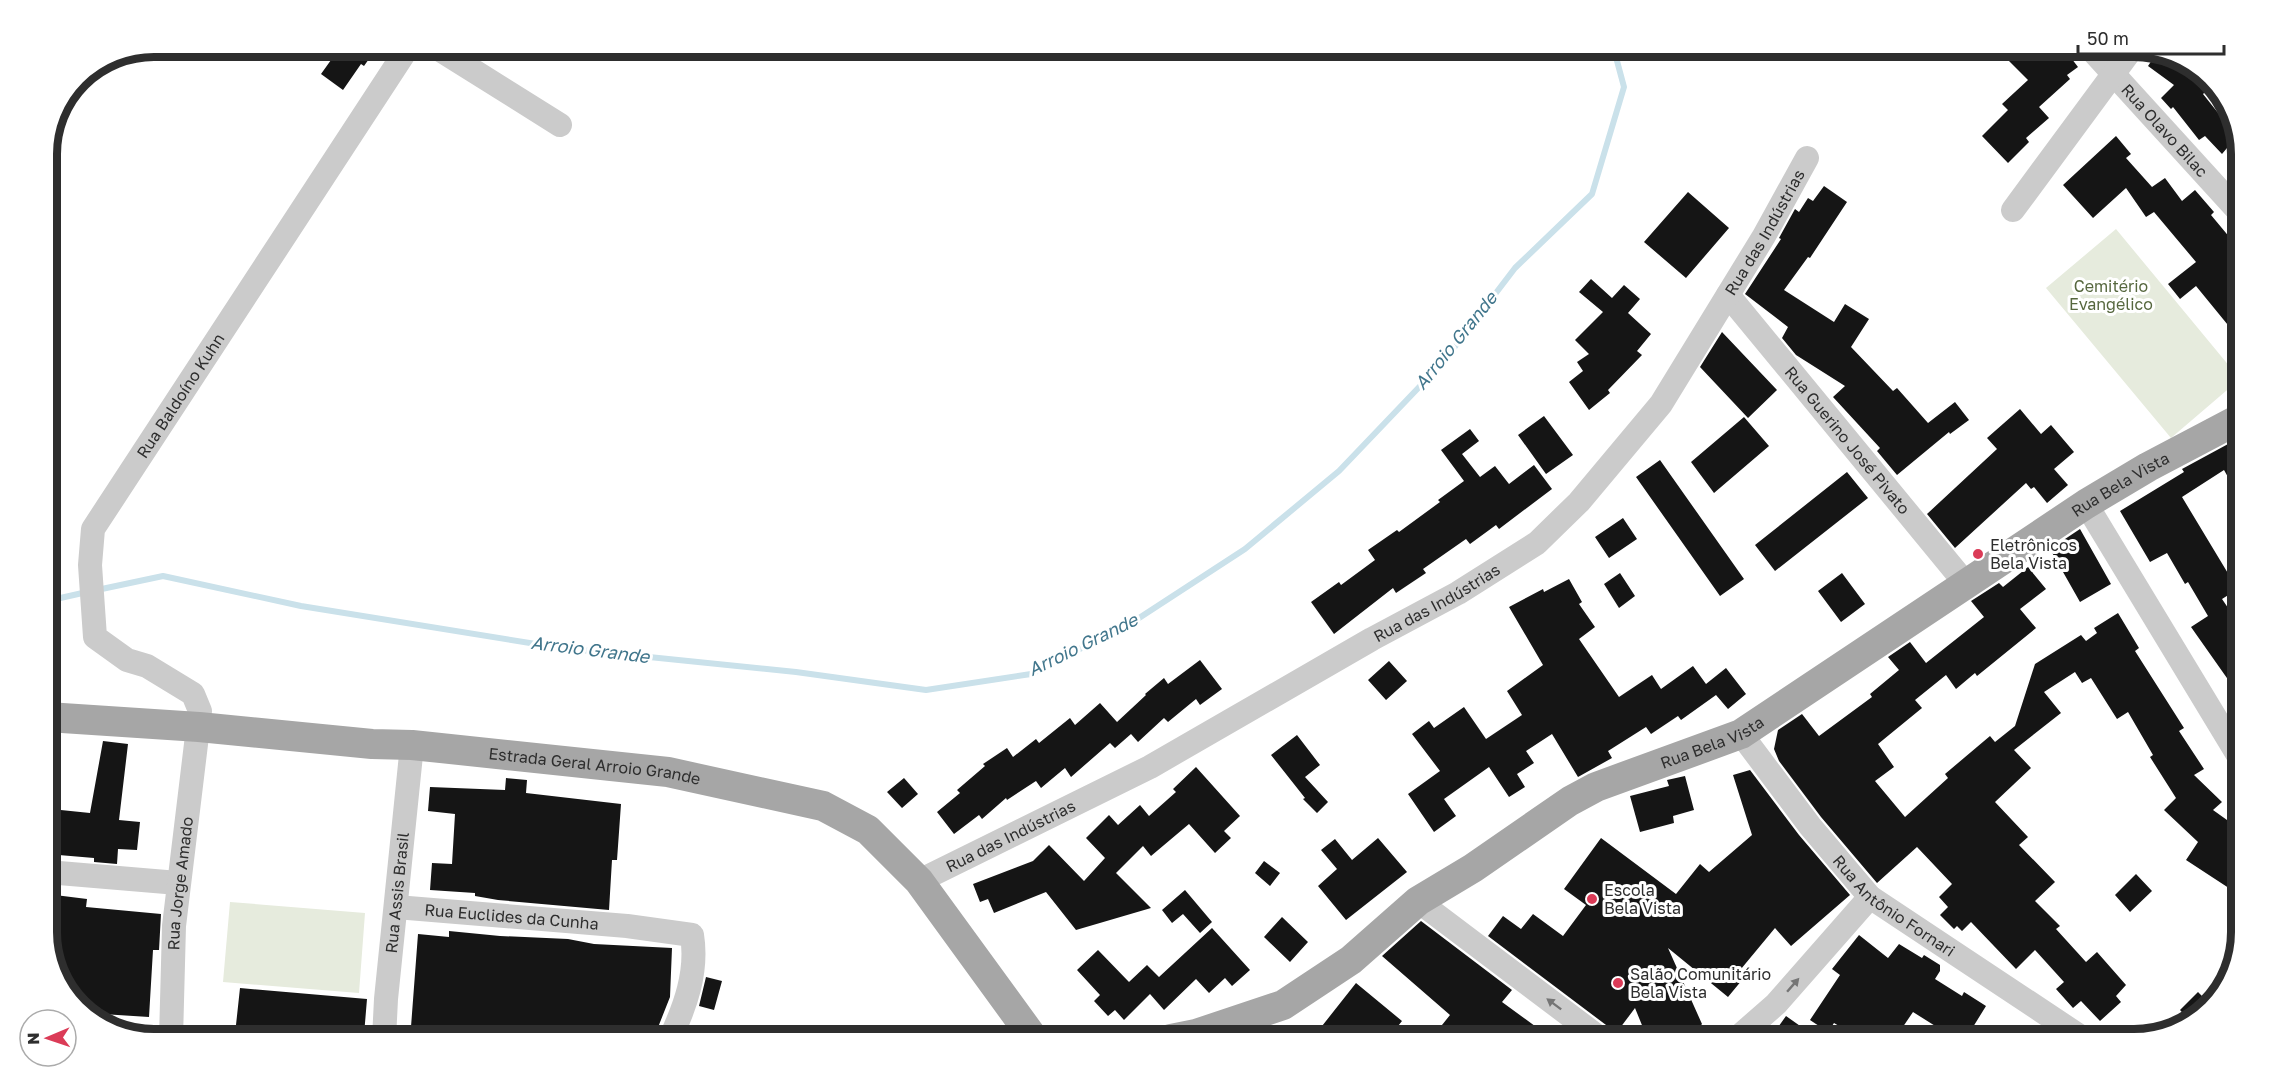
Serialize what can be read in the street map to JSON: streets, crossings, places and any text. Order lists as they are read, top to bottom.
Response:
{
  "streets": {
    "main road": ["Rua Bela Vista", "Estrada Geral Arroio Grande"],
    "street": [
      "Rua Olavo Bilac",
      "Rua das Indústrias",
      "Rua Baldoíno Kuhn",
      "Rua Guerino José Pivato",
      "Rua Jorge Amado",
      "Rua Assis Brasil",
      "Rua Antônio Fornari",
      "Rua Euclides da Cunha"
    ]
  },
  "crossings": [
    ["Rua das Indústrias", "Rua Guerino José Pivato"],
    ["Rua das Indústrias", "Estrada Geral Arroio Grande"],
    ["Rua Baldoíno Kuhn", "Estrada Geral Arroio Grande"],
    ["Rua Baldoíno Kuhn", "Rua Jorge Amado"],
    ["Rua Guerino José Pivato", "Rua Bela Vista"],
    ["Rua Bela Vista", "Rua Antônio Fornari"],
    ["Estrada Geral Arroio Grande", "Rua Jorge Amado"],
    ["Estrada Geral Arroio Grande", "Rua Assis Brasil"],
    ["Rua Assis Brasil", "Rua Euclides da Cunha"]
  ],
  "water": ["Arroio Grande"],
  "parks": ["Cemitério Evangélico"],
  "places": ["Eletrônicos Bela Vista", "Escola Bela Vista", "Salão Comunitário Bela Vista"],
  "scale_bar": "50 m",
  "north": "left"
}
